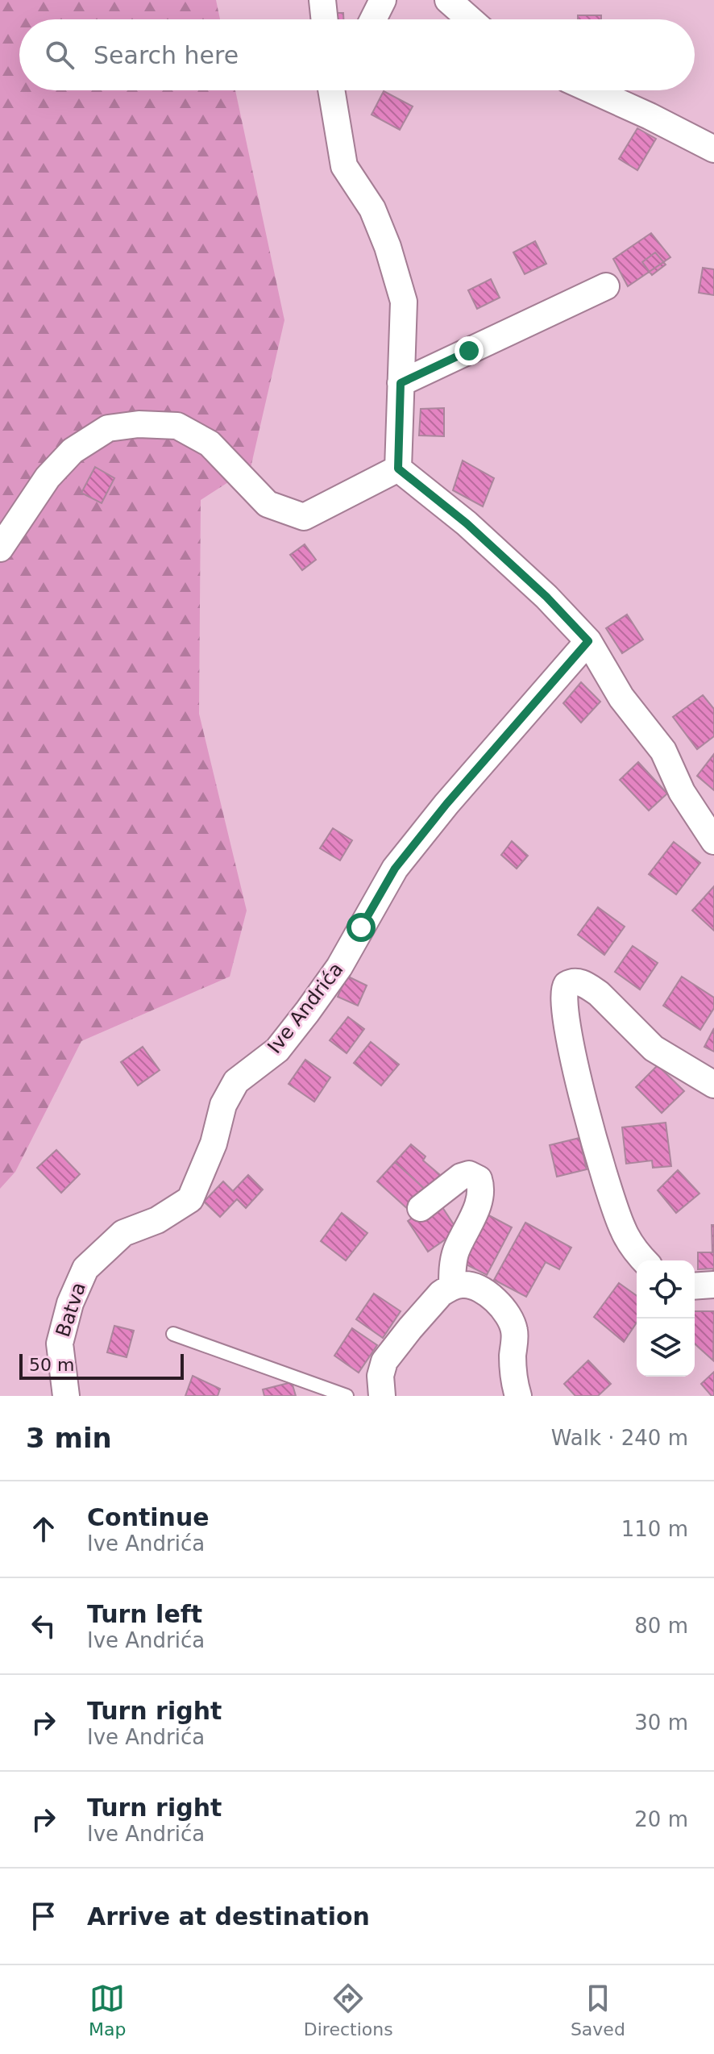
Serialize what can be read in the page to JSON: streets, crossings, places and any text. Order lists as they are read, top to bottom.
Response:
{
  "streets": {
    "street": ["Ive Andrića", "Batva"]
  },
  "crossings": [
    ["Ive Andrića", "Batva"]
  ],
  "scale_bar": "50 m",
  "page": {
    "search": "Search here",
    "scale": "50 m",
    "heading": ["3 min", "Walk · 240 m"],
    "list": [
      ["Continue", "Ive Andrića", "110 m"],
      ["Turn left", "Ive Andrića", "80 m"],
      ["Turn right", "Ive Andrića", "30 m"],
      ["Turn right", "Ive Andrića", "20 m"],
      "Arrive at destination"
    ],
    "nav": ["Map", "Directions", "Saved"]
  }
}
